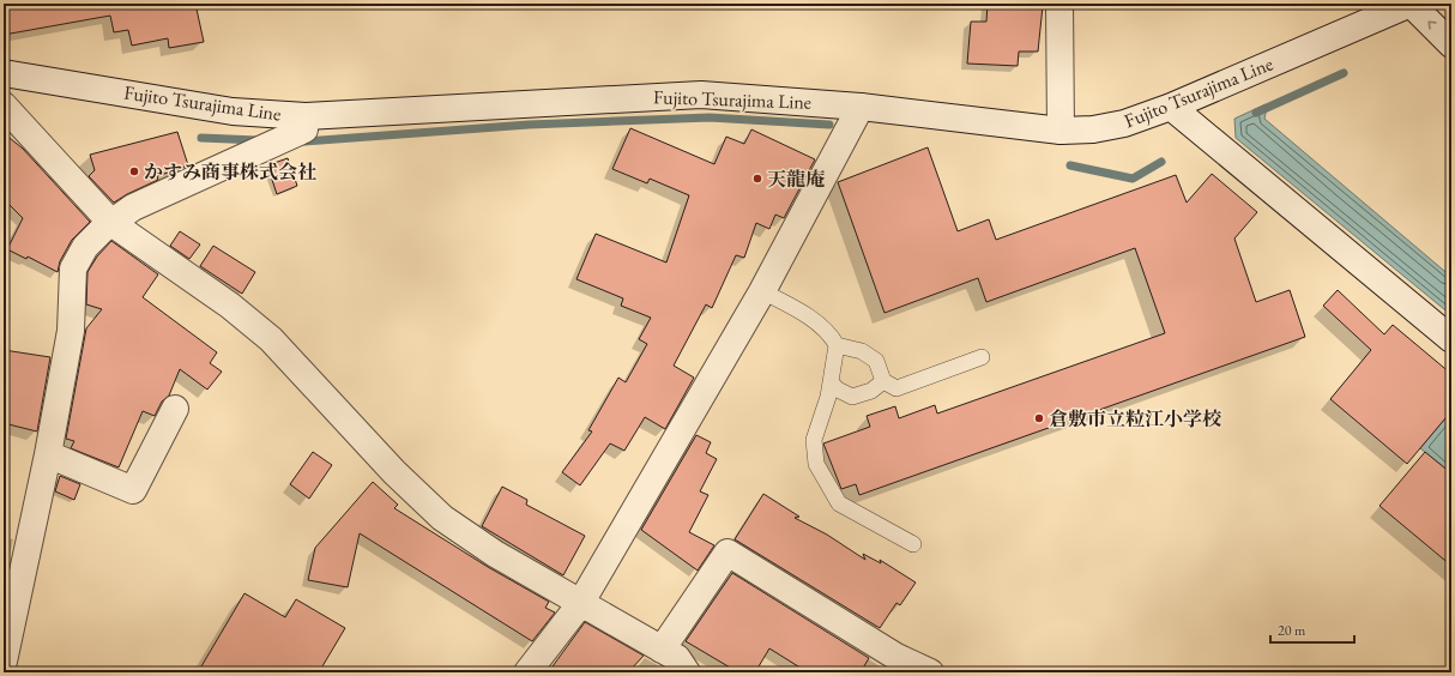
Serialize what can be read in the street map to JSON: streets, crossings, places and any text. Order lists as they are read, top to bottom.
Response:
{
  "streets": {
    "street": ["Fujito Tsurajima Line"]
  },
  "places": ["かすみ商事株式会社", "天龍庵", "倉敷市立粒江小学校"],
  "scale_bar": "20 m"
}
